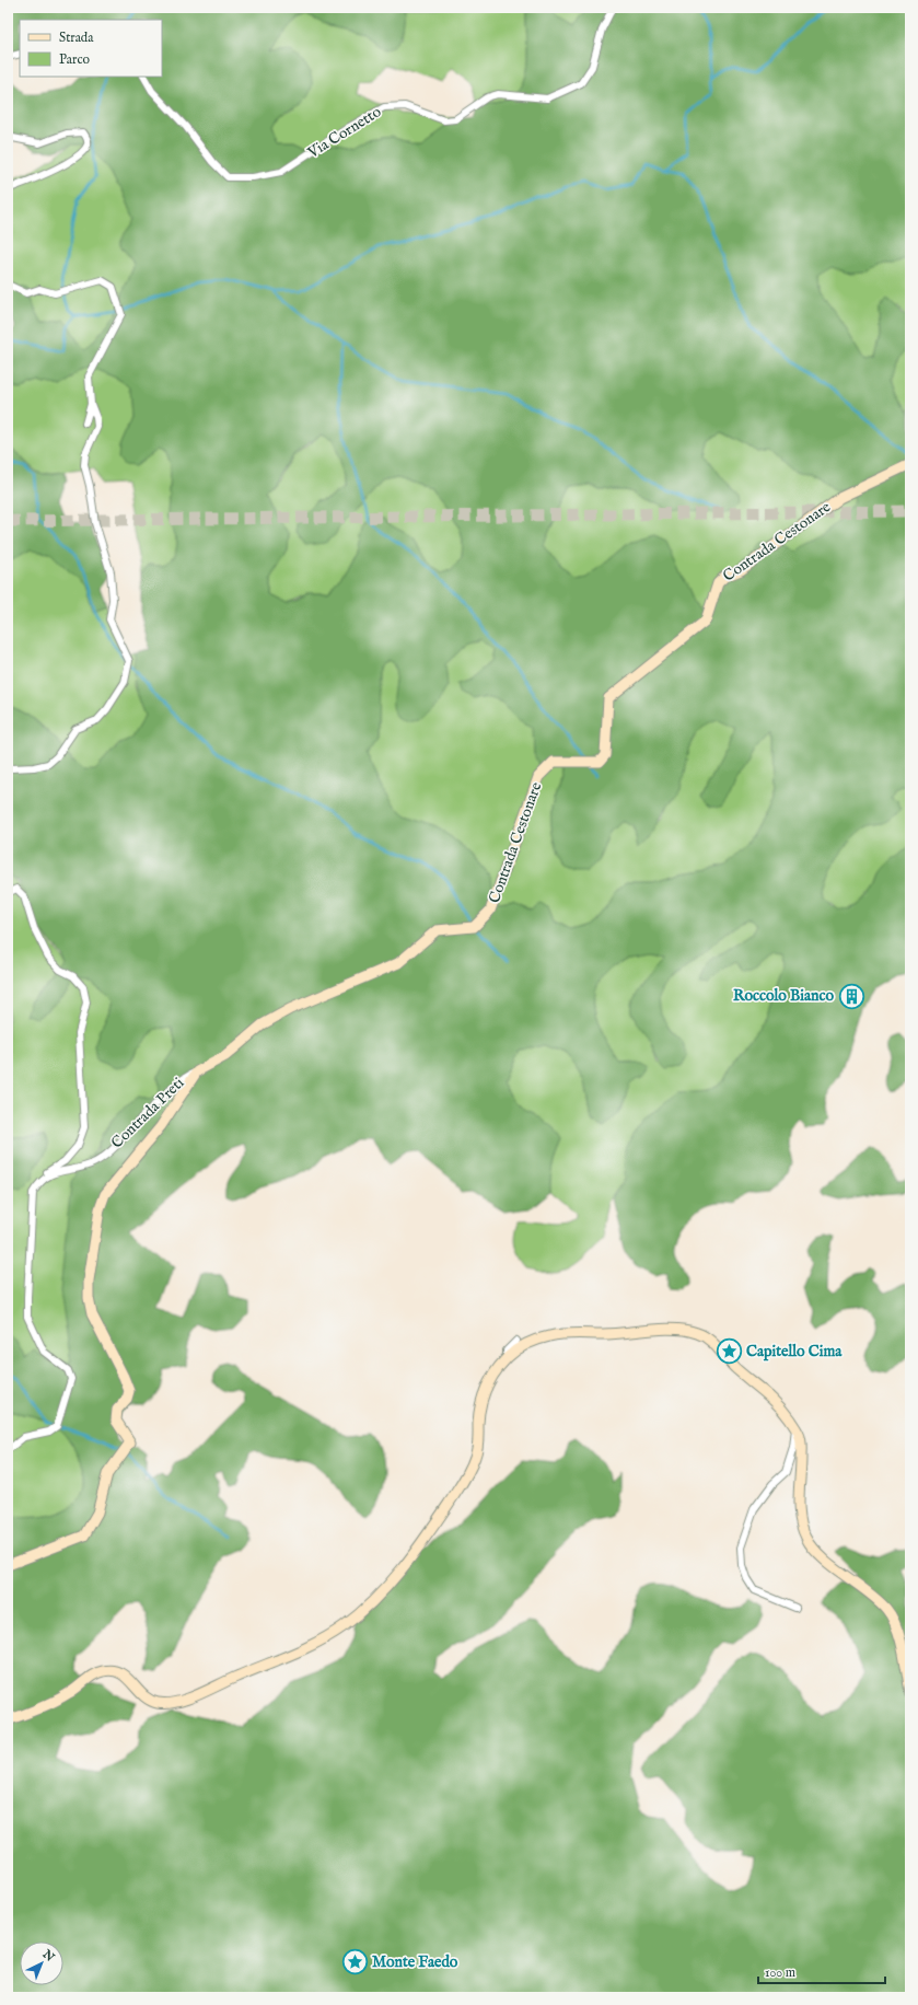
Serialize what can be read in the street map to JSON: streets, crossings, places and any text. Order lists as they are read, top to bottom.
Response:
{
  "streets": {
    "street": ["Via Cornetto", "Contrada Cestonare", "Contrada Preti"]
  },
  "crossings": [
    ["Contrada Cestonare", "Contrada Preti"]
  ],
  "places": {
    "building": ["Roccolo Bianco"],
    "place": ["Capitello Cima", "Monte Faedo"]
  },
  "legend": ["Strada", "Parco"],
  "scale_bar": "100 m",
  "north": "top right"
}
